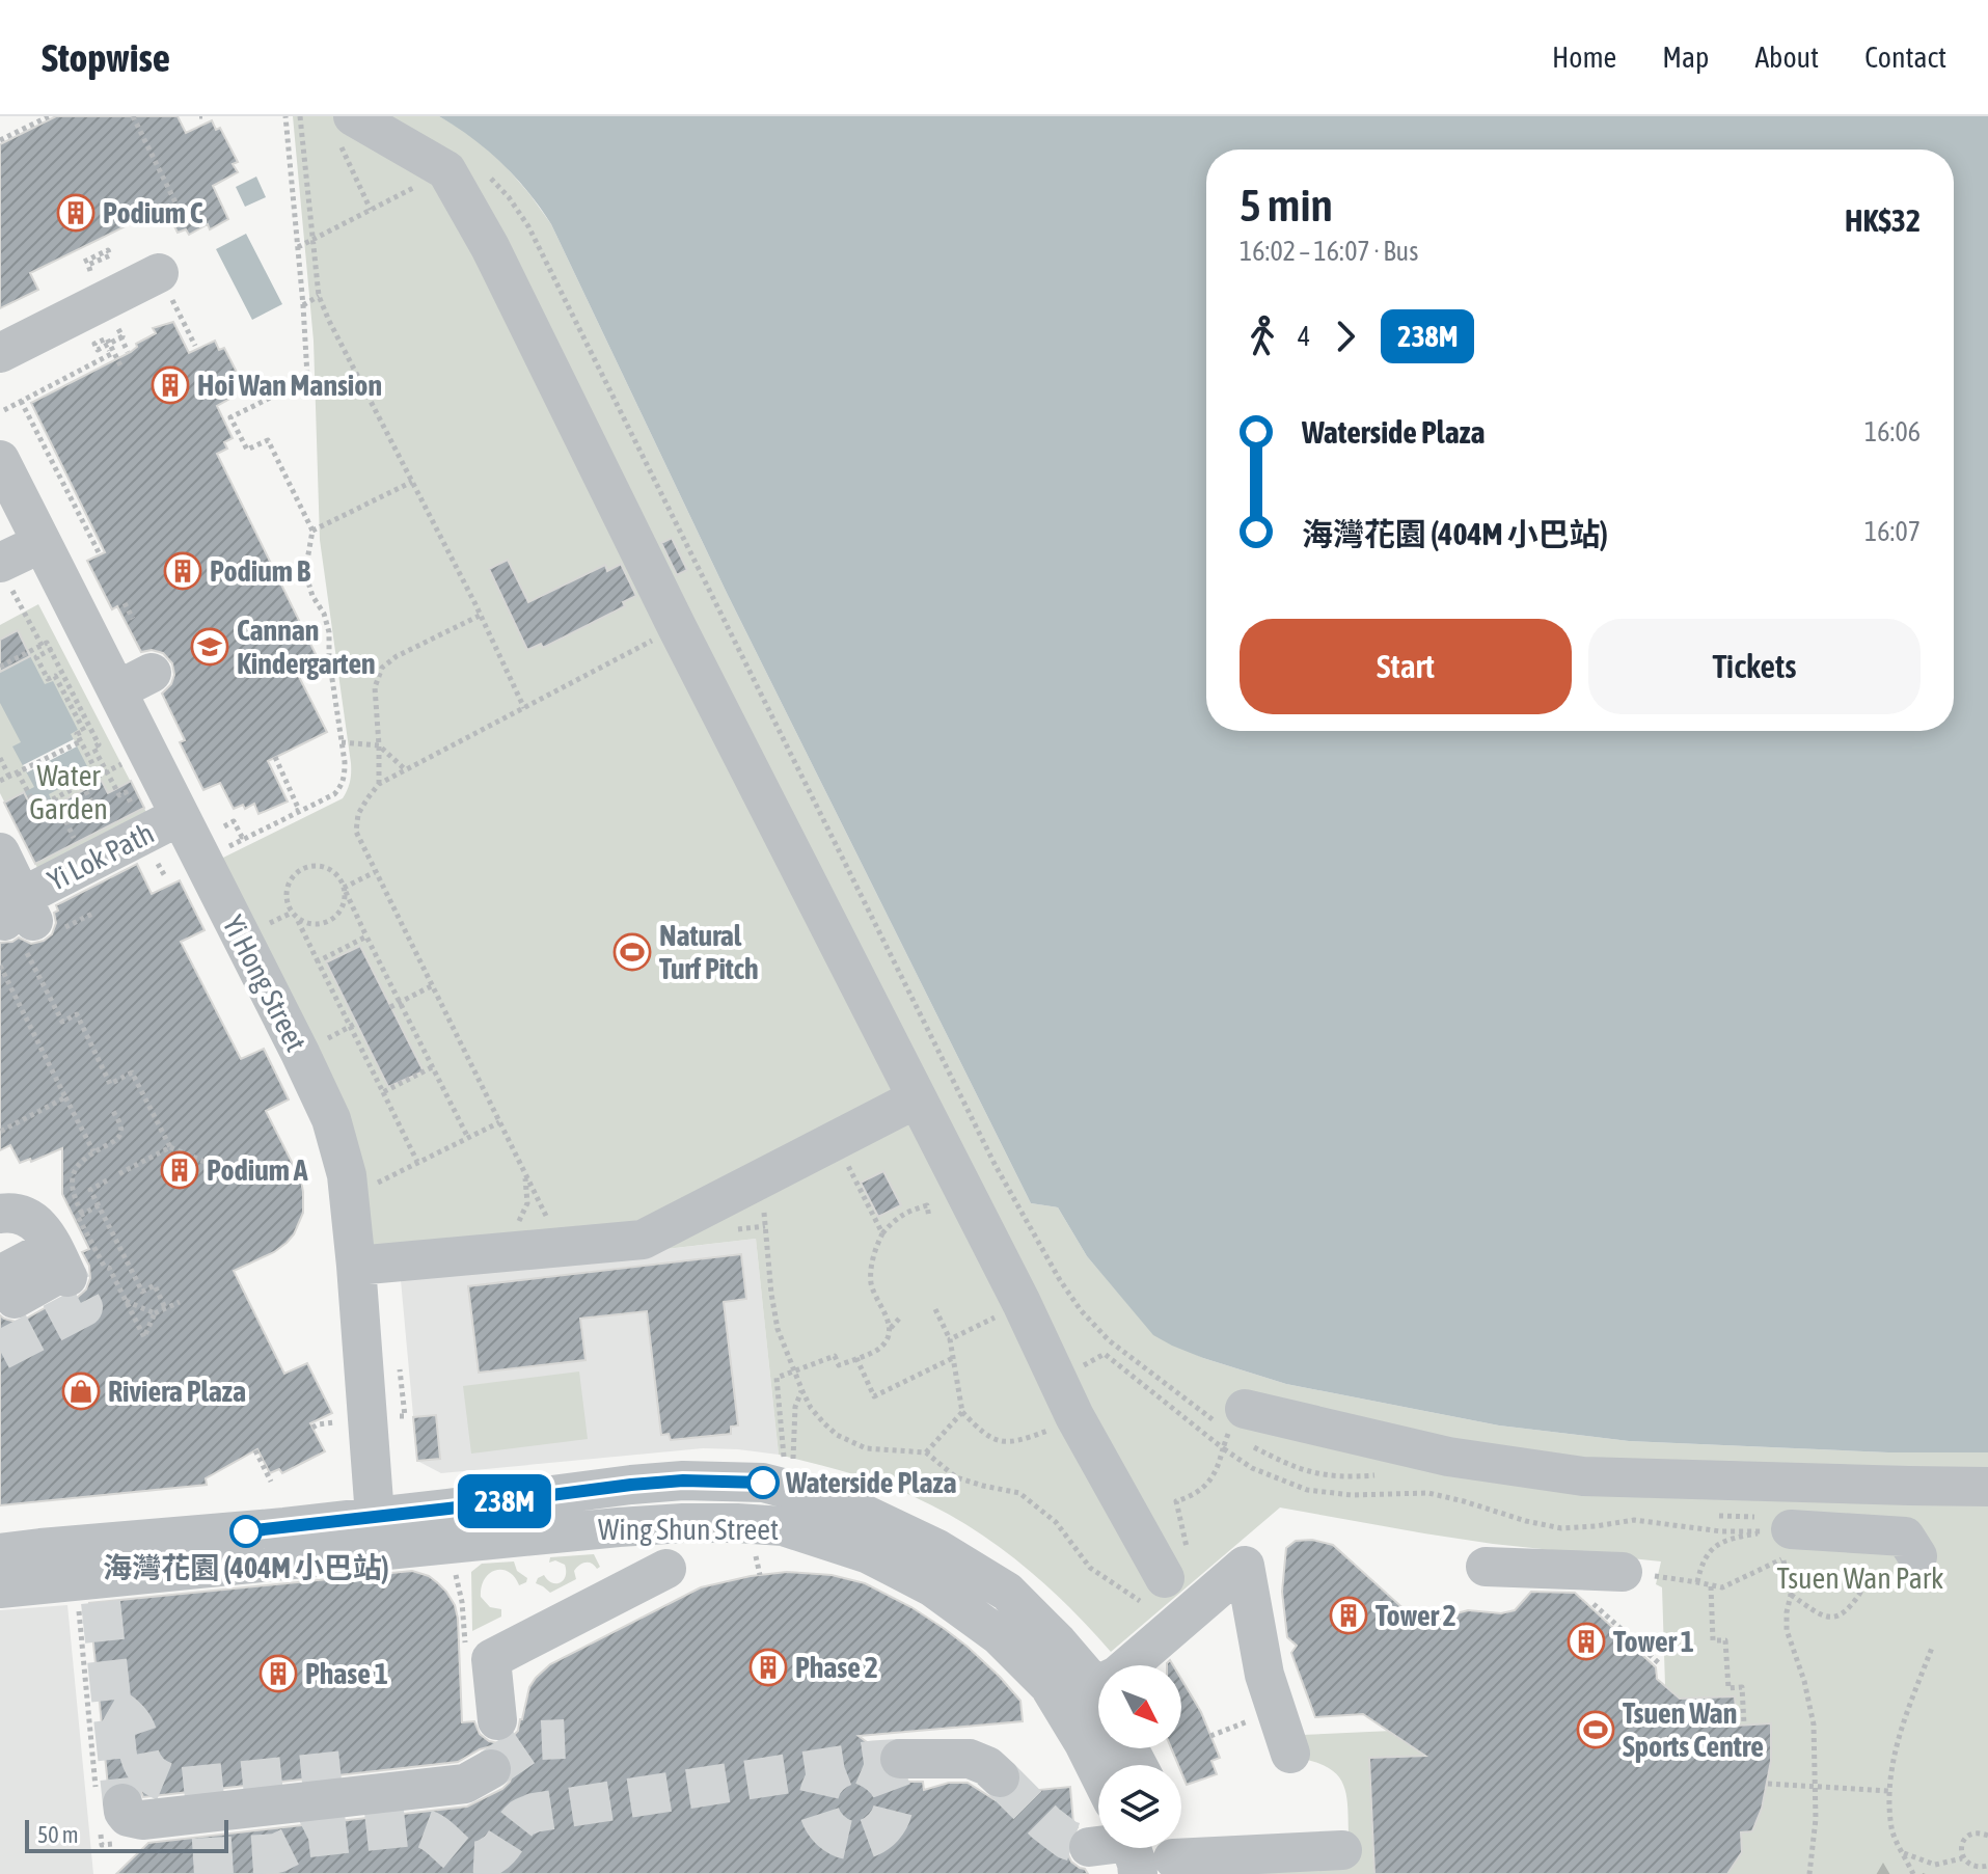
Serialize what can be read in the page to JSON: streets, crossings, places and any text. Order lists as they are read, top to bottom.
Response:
{
  "streets": {
    "street": ["Yi Lok Path", "Yi Hong Street", "Wing Shun Street"]
  },
  "crossings": [
    ["Yi Lok Path", "Yi Hong Street"],
    ["Yi Hong Street", "Wing Shun Street"]
  ],
  "parks": ["Water Garden", "Tsuen Wan Park"],
  "places": {
    "building": [
      "Podium C",
      "Hoi Wan Mansion",
      "Podium B",
      "Podium A",
      "Tower 2",
      "Tower 1",
      "Phase 2",
      "Phase 1"
    ],
    "school or university": ["Cannan Kindergarten"],
    "sports": ["Natural Turf Pitch", "Tsuen Wan Sports Centre"],
    "shop": ["Riviera Plaza"],
    "other": ["Waterside Plaza", "海灣花園 (404M 小巴站)"]
  },
  "lines": ["bus line 238M"],
  "scale_bar": "50 m",
  "north": "bottom right",
  "page": {
    "header": "Stopwise",
    "nav": [
      "Home",
      "Map",
      "About",
      "Contact"
    ],
    "on_map": "238M",
    "heading": ["5 min", "16:02 – 16:07 · Bus", "HK$32"],
    "legs": ["4", "238M"],
    "list": [
      {
        "name": "Waterside Plaza",
        "value": "16:06"
      },
      {
        "name": "海灣花園 (404M 小巴站)",
        "value": "16:07"
      }
    ],
    "buttons": ["Start", "Tickets"],
    "scale": "50 m"
  }
}
